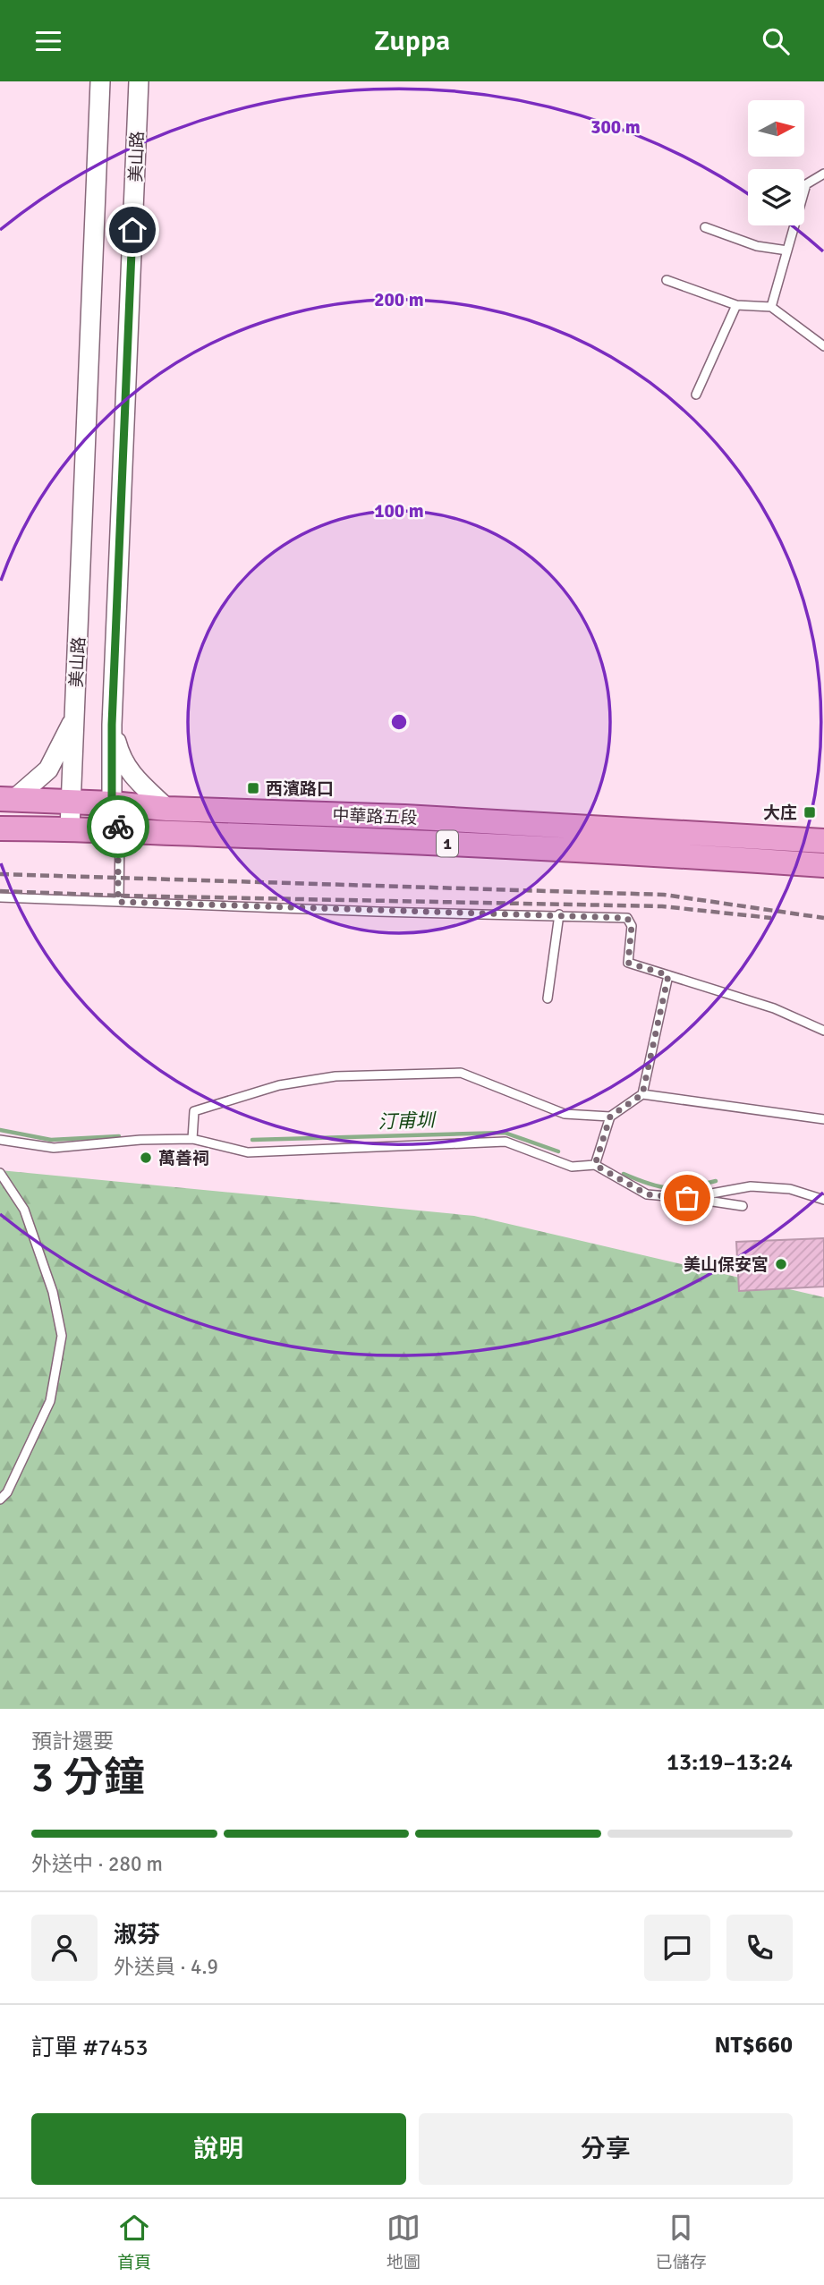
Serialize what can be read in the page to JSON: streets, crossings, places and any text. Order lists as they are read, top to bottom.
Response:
{
  "streets": {
    "main road": ["中華路五段", "1"],
    "street": ["美山路"]
  },
  "crossings": [
    ["美山路", "中華路五段"]
  ],
  "water": ["汀甫圳"],
  "places": {
    "transit": ["西濱路口", "大庄"],
    "other": ["萬善祠", "美山保安宮"]
  },
  "north": "right",
  "page": {
    "header": "Zuppa",
    "heading": ["3 分鐘", "預計還要", "13:19–13:24"],
    "panel": [
      "淑芬",
      "外送員 · 4.9",
      "訂單 #7453",
      "NT$660"
    ],
    "bar": "外送中 · 280 m",
    "buttons": ["說明", "分享"],
    "tabs": ["首頁", "地圖", "已儲存"]
  },
  "rings": ["300 m", "200 m", "100 m"]
}
